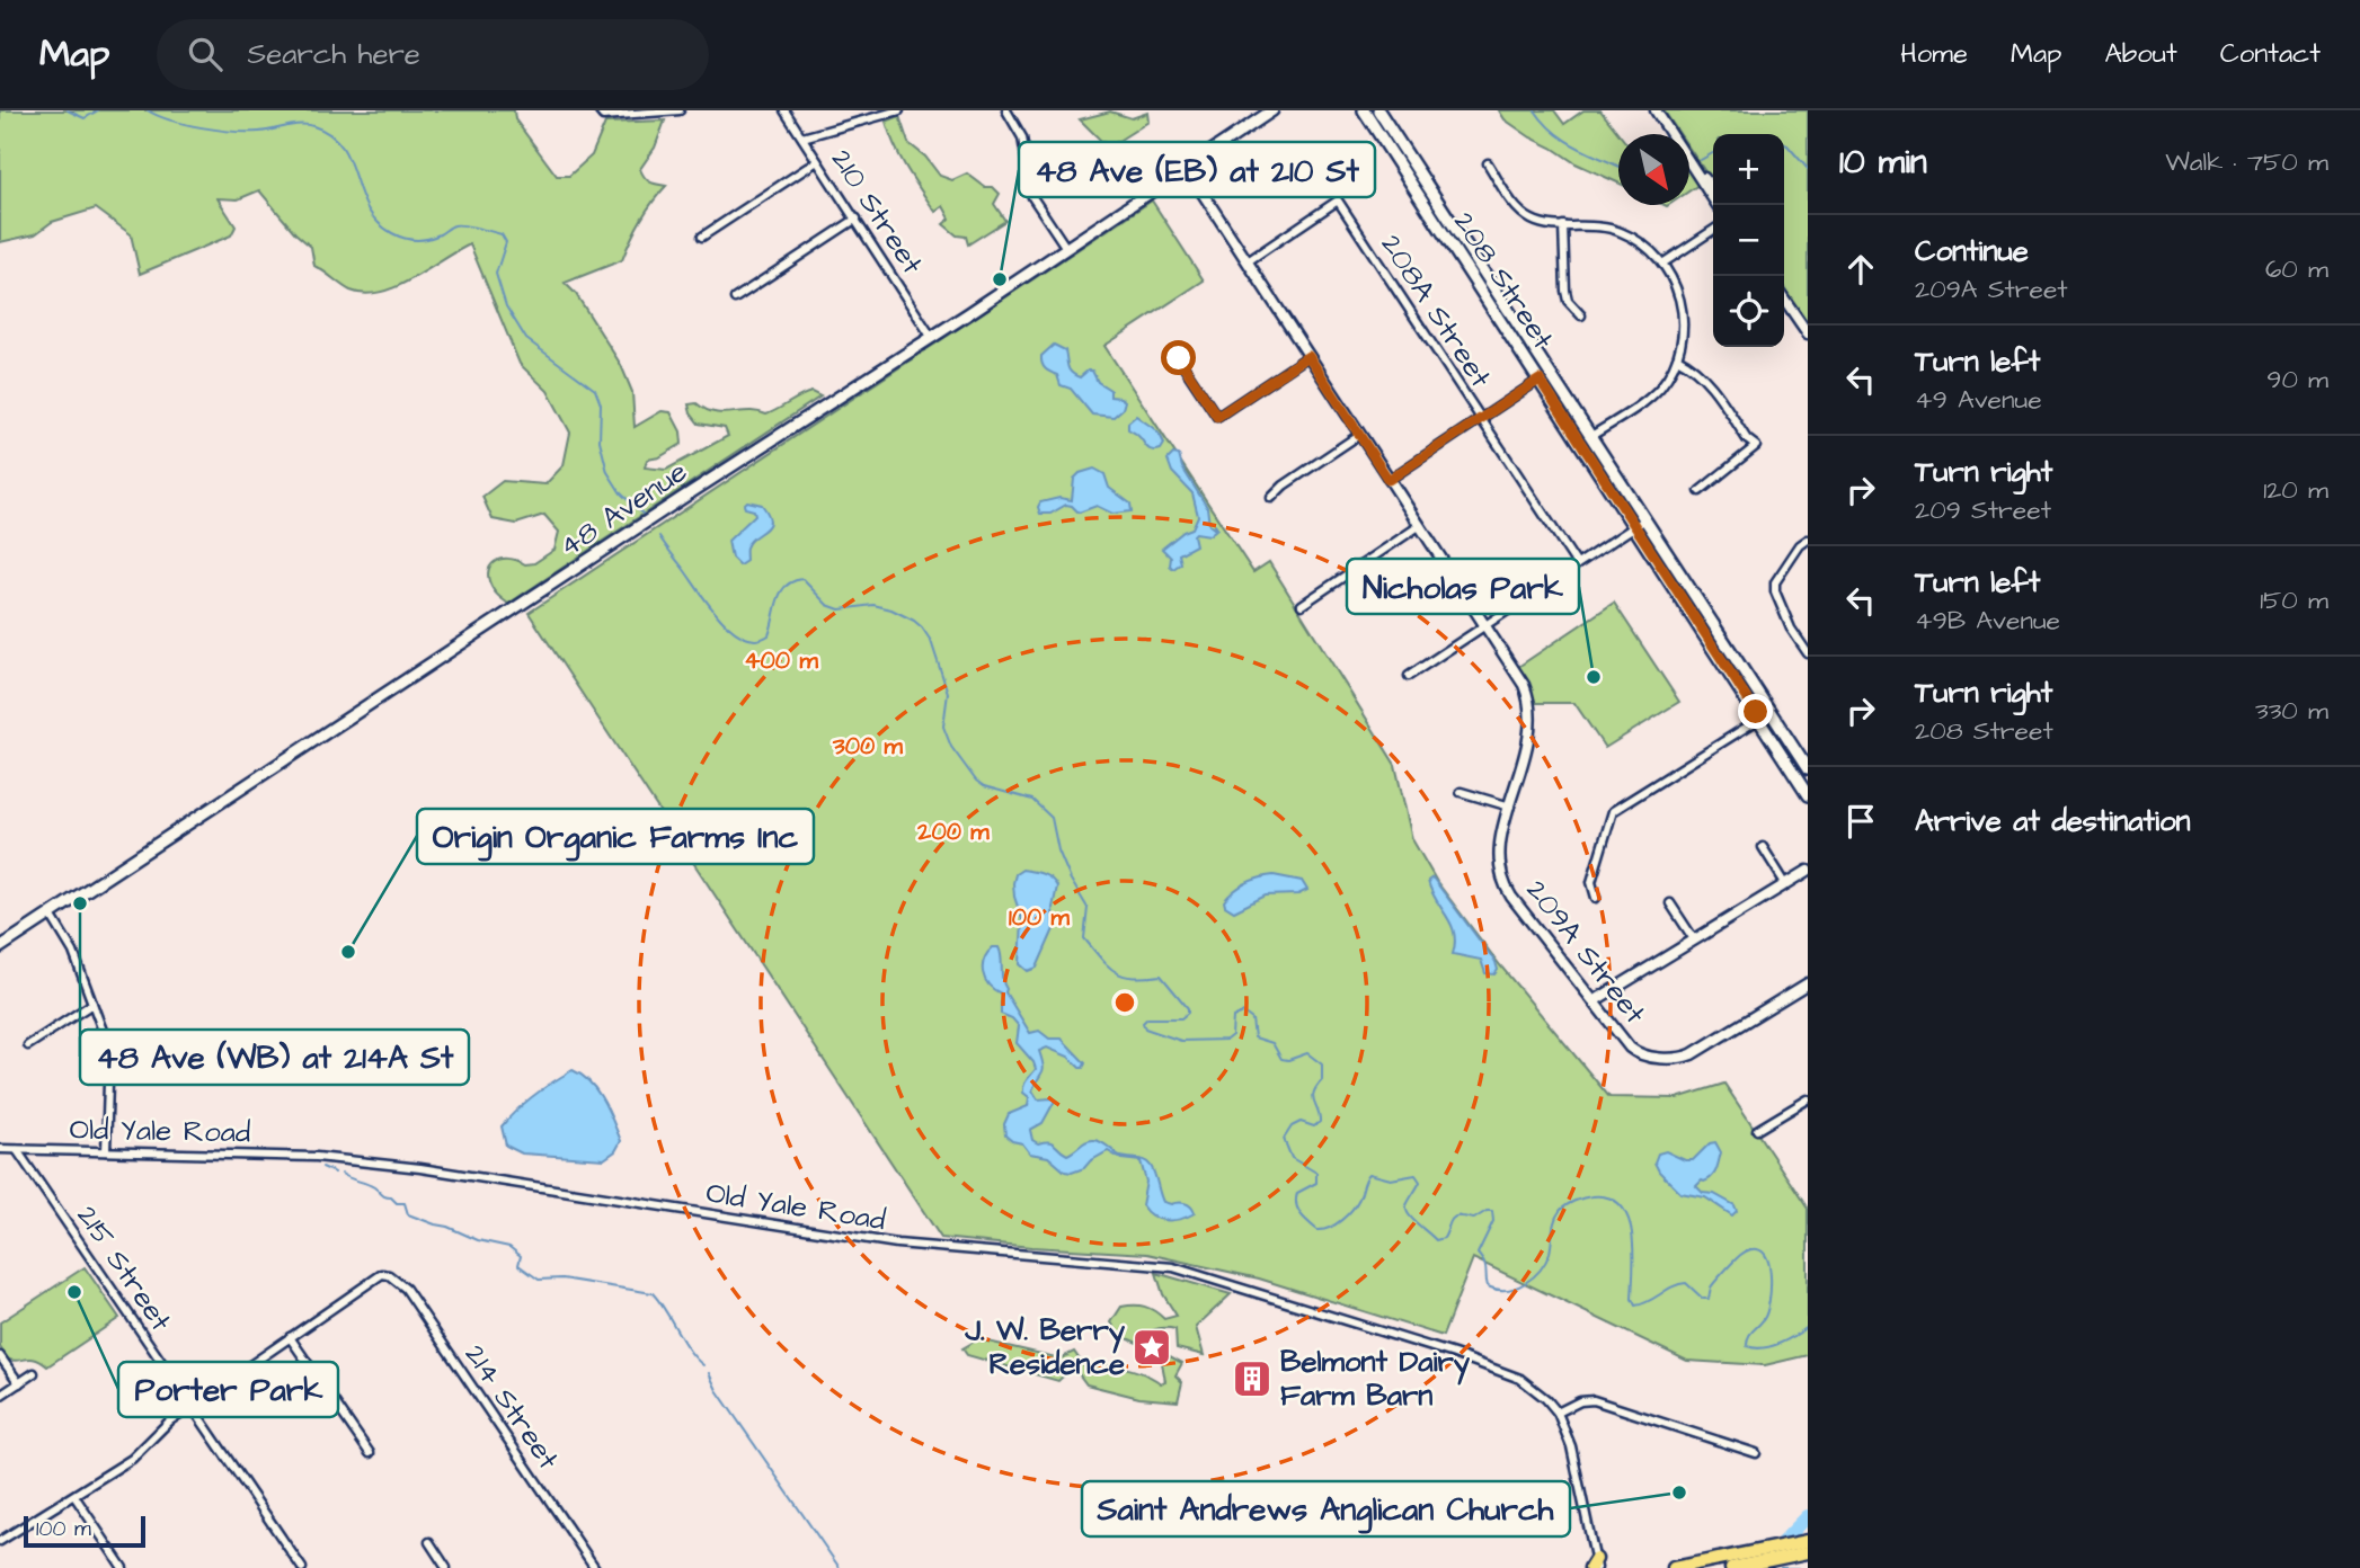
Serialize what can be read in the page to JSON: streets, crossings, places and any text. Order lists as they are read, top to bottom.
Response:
{
  "streets": {
    "main road": ["208 Street", "48 Avenue"],
    "street": [
      "210 Street",
      "208A Street",
      "209A Street",
      "Old Yale Road",
      "215 Street",
      "214 Street"
    ]
  },
  "crossings": [
    ["210 Street", "48 Avenue"],
    ["208A Street", "209A Street"],
    ["48 Avenue", "209A Street"],
    ["Old Yale Road", "215 Street"]
  ],
  "places": {
    "other": [
      "48 Ave (EB) at 210 St",
      "Nicholas Park",
      "48 Ave (WB) at 214A St",
      "Origin Organic Farms Inc",
      "Porter Park",
      "Saint Andrews Anglican Church"
    ],
    "place": ["J. W. Berry Residence"],
    "building": ["Belmont Dairy Farm Barn"]
  },
  "scale_bar": "100 m",
  "north": "bottom right",
  "page": {
    "header": "Map",
    "search": "Search here",
    "nav": [
      "Home",
      "Map",
      "About",
      "Contact"
    ],
    "heading": ["10 min", "Walk · 750 m"],
    "map_buttons": ["+", "−"],
    "list": [
      ["Continue", "209A Street", "60 m"],
      ["Turn left", "49 Avenue", "90 m"],
      ["Turn right", "209 Street", "120 m"],
      ["Turn left", "49B Avenue", "150 m"],
      ["Turn right", "208 Street", "330 m"],
      "Arrive at destination"
    ],
    "scale": "100 m"
  },
  "rings": [
    "400 m",
    "300 m",
    "200 m",
    "100 m"
  ]
}
